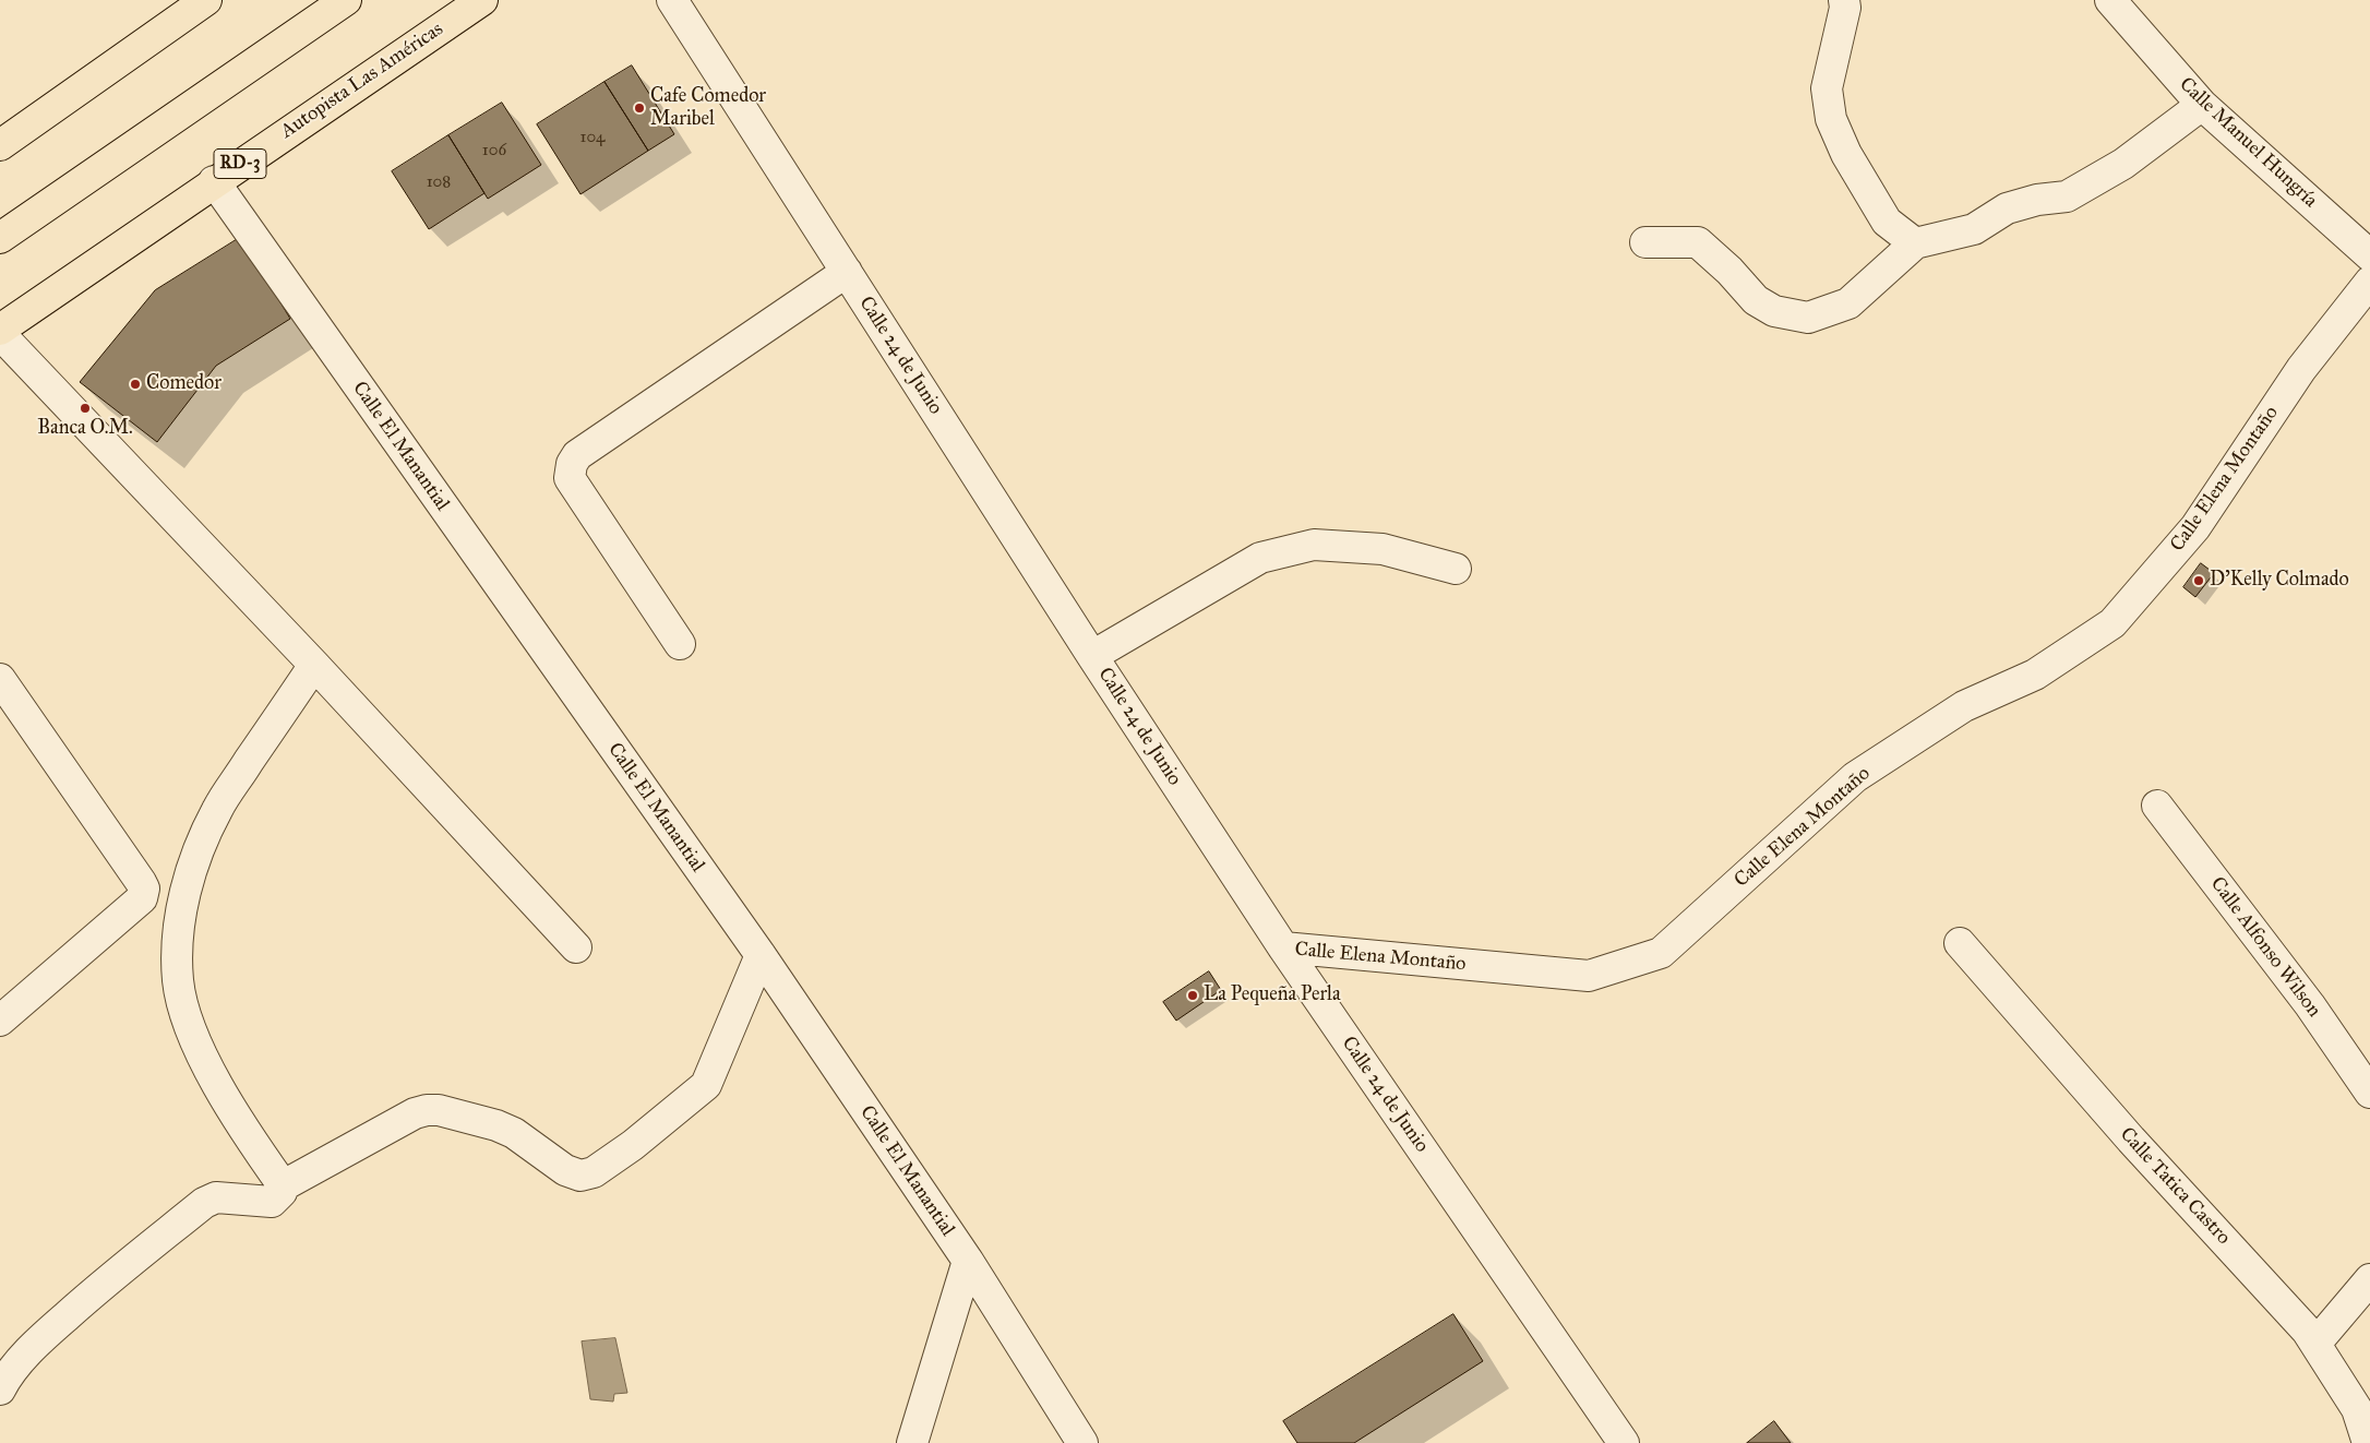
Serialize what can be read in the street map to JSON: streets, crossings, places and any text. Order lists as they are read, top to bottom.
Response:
{
  "streets": {
    "highway": ["Autopista Las Américas", "RD-3"],
    "street": [
      "Calle Manuel Hungría",
      "Calle 24 de Junio",
      "Calle El Manantial",
      "Calle Elena Montaño",
      "Calle Alfonso Wilson",
      "Calle Tatica Castro"
    ]
  },
  "crossings": [
    ["Autopista Las Américas", "Calle El Manantial"],
    ["Calle 24 de Junio", "Calle Elena Montaño"]
  ],
  "places": [
    "Cafe Comedor Maribel",
    "Comedor",
    "Banca O.M.",
    "D'Kelly Colmado",
    "La Pequeña Perla"
  ],
  "house_numbers": ["104", "106", "108"]
}
